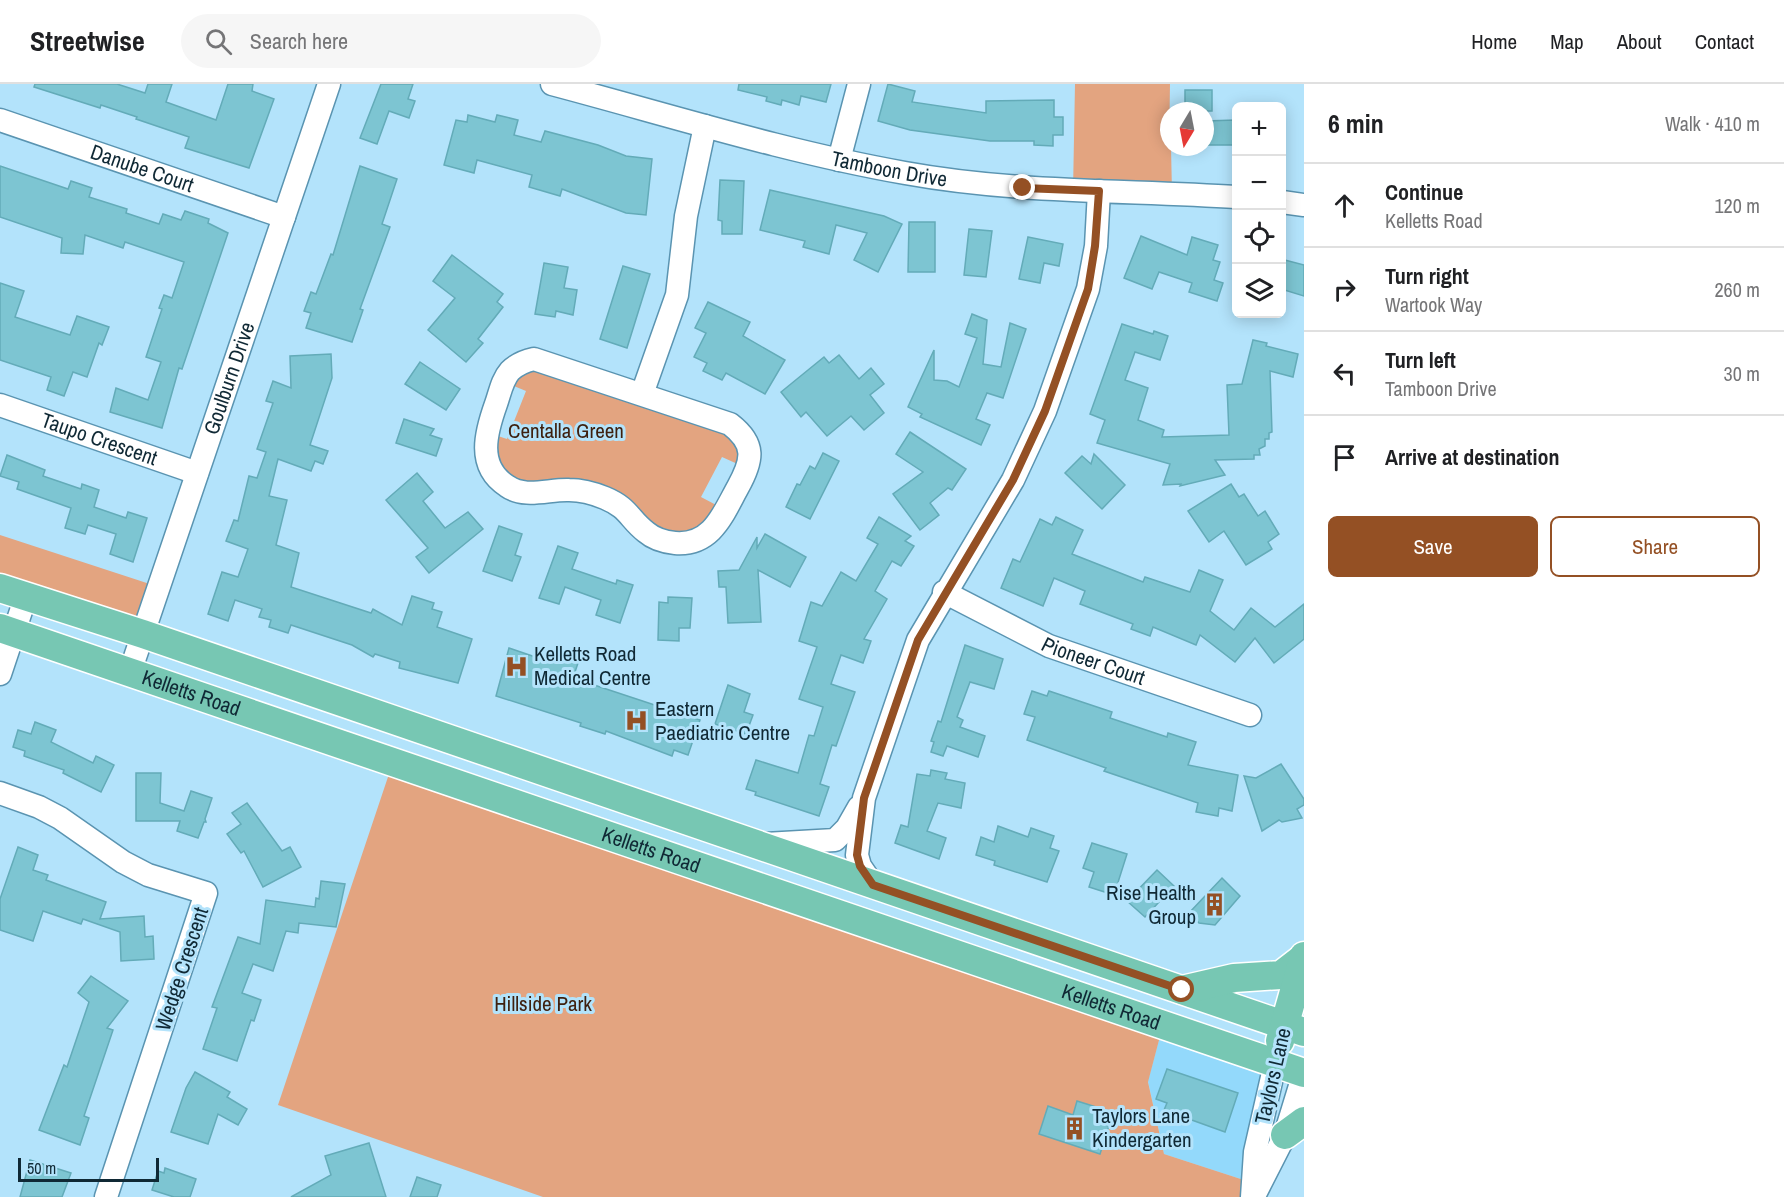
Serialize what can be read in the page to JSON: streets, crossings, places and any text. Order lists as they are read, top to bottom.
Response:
{
  "streets": {
    "main road": ["Kelletts Road", "Taylors Lane"],
    "street": [
      "Tamboon Drive",
      "Danube Court",
      "Goulburn Drive",
      "Taupo Crescent",
      "Pioneer Court",
      "Wedge Crescent"
    ]
  },
  "crossings": [
    ["Danube Court", "Goulburn Drive"],
    ["Goulburn Drive", "Taupo Crescent"],
    ["Goulburn Drive", "Kelletts Road"],
    ["Kelletts Road", "Taylors Lane"]
  ],
  "parks": ["Centalla Green", "Hillside Park"],
  "places": {
    "hospital": ["Kelletts Road Medical Centre", "Eastern Paediatric Centre"],
    "building": ["Rise Health Group", "Taylors Lane Kindergarten"]
  },
  "scale_bar": "50 m",
  "north": "bottom",
  "page": {
    "header": "Streetwise",
    "search": "Search here",
    "nav": [
      "Home",
      "Map",
      "About",
      "Contact"
    ],
    "heading": ["6 min", "Walk · 410 m"],
    "map_buttons": ["+", "−"],
    "list": [
      ["Continue", "Kelletts Road", "120 m"],
      ["Turn right", "Wartook Way", "260 m"],
      ["Turn left", "Tamboon Drive", "30 m"],
      "Arrive at destination"
    ],
    "buttons": ["Save", "Share"],
    "scale": "50 m"
  }
}
